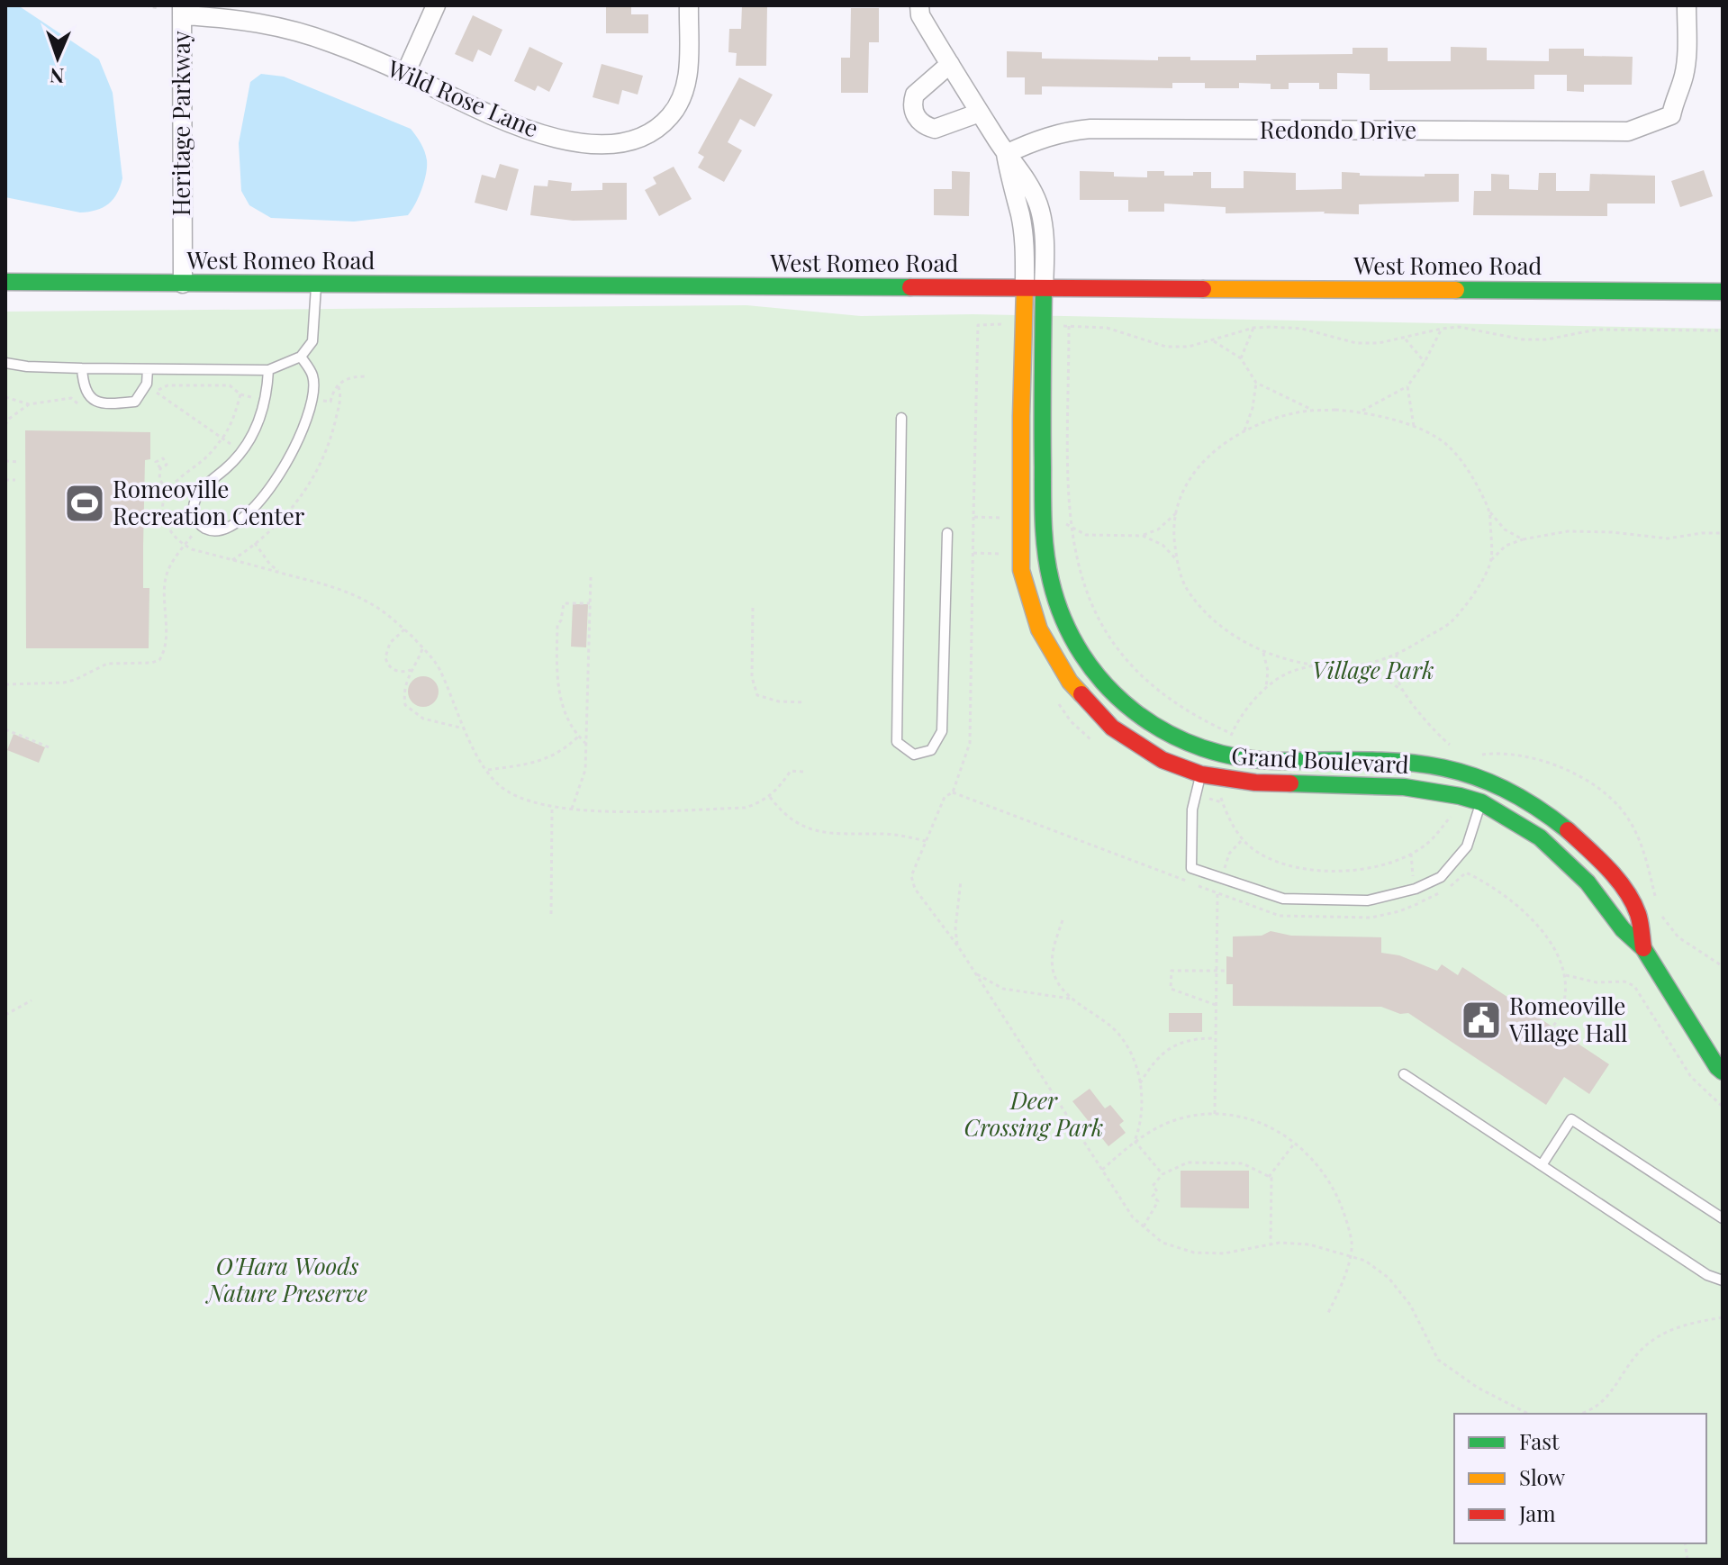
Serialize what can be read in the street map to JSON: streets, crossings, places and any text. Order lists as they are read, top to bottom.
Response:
{
  "streets": {
    "street": [
      "Wild Rose Lane",
      "Heritage Parkway",
      "Redondo Drive",
      "West Romeo Road",
      "Grand Boulevard"
    ]
  },
  "crossings": [
    ["Wild Rose Lane", "Heritage Parkway"],
    ["Heritage Parkway", "West Romeo Road"],
    ["West Romeo Road", "Grand Boulevard"]
  ],
  "parks": ["Village Park", "Deer Crossing Park", "O'Hara Woods Nature Preserve"],
  "places": {
    "sports": ["Romeoville Recreation Center"],
    "public building": ["Romeoville Village Hall"]
  },
  "legend": ["Fast", "Slow", "Jam"],
  "north": "bottom"
}
